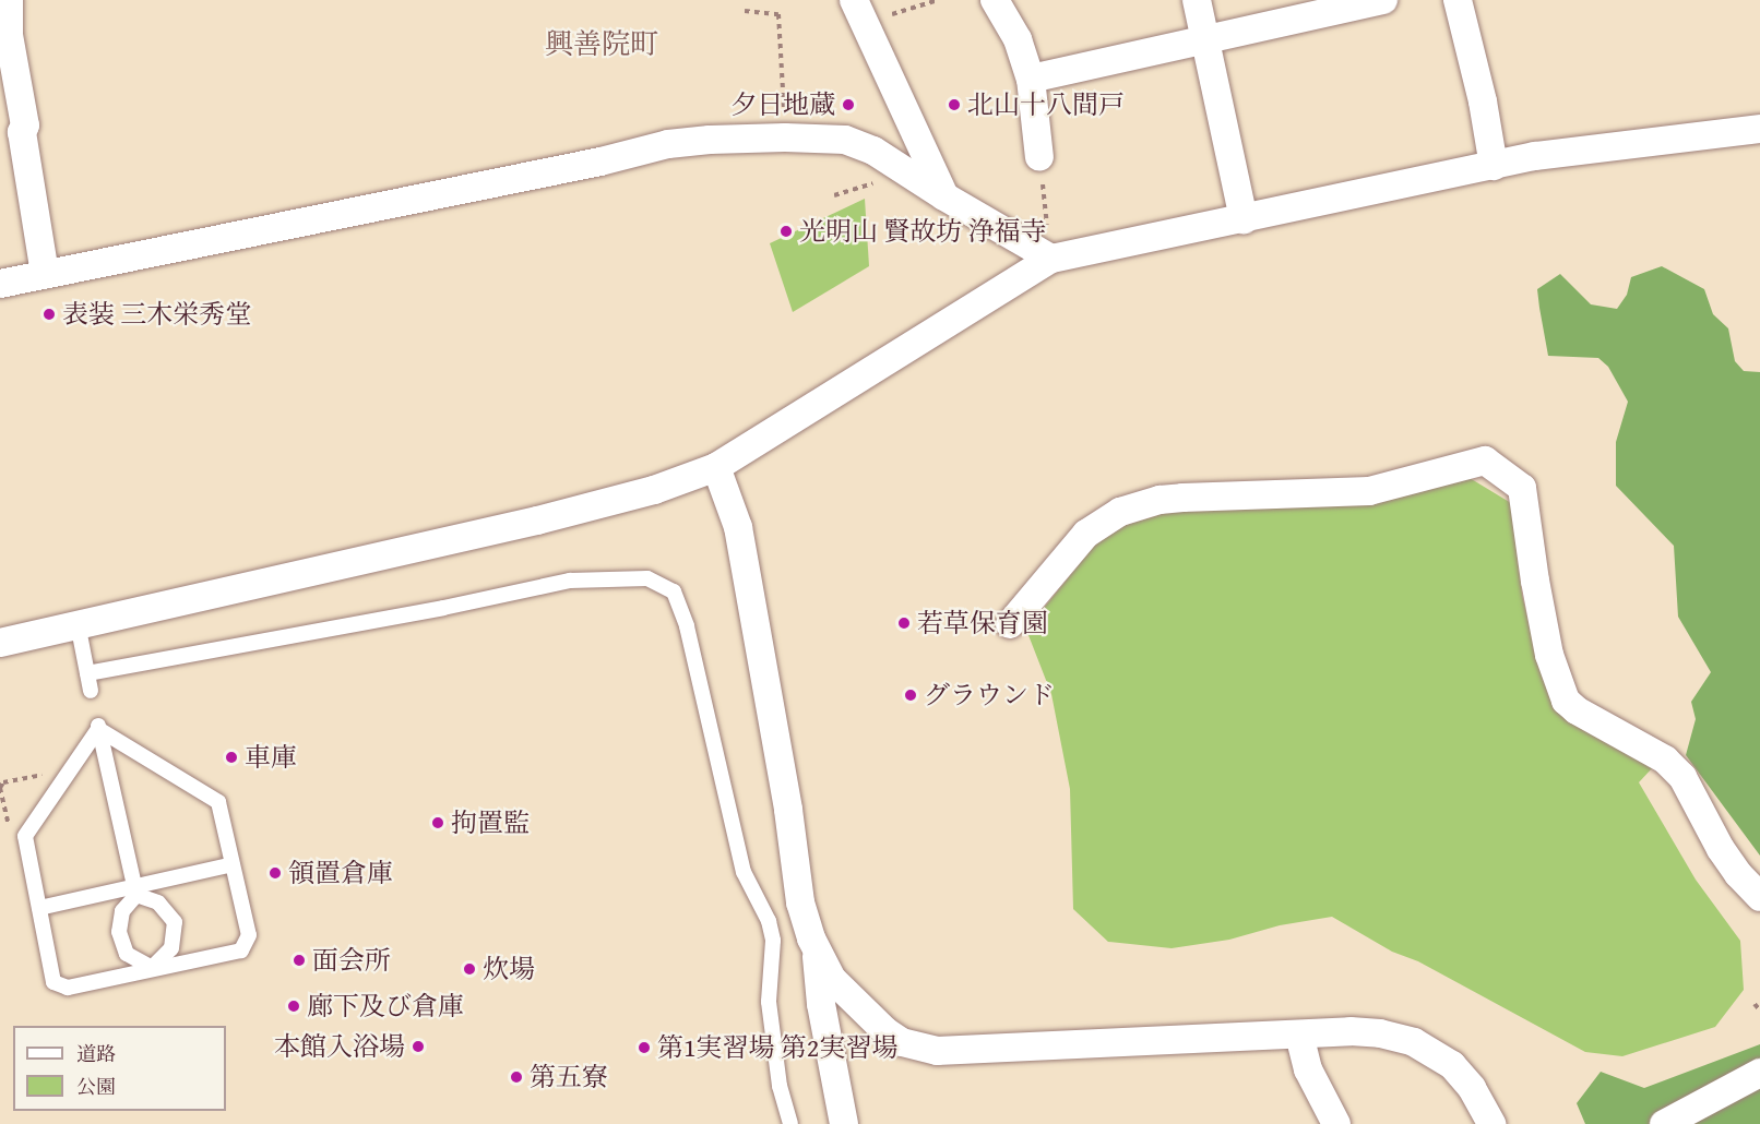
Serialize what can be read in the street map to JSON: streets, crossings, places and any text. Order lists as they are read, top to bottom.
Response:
{
  "districts": ["興善院町"],
  "places": [
    "夕日地蔵",
    "北山十八間戸",
    "光明山 賢故坊 浄福寺",
    "表装 三木栄秀堂",
    "若草保育園",
    "グラウンド",
    "車庫",
    "拘置監",
    "領置倉庫",
    "面会所",
    "炊場",
    "廊下及び倉庫",
    "本館入浴場",
    "第1実習場 第2実習場",
    "第五寮"
  ],
  "legend": ["道路", "公園"]
}
